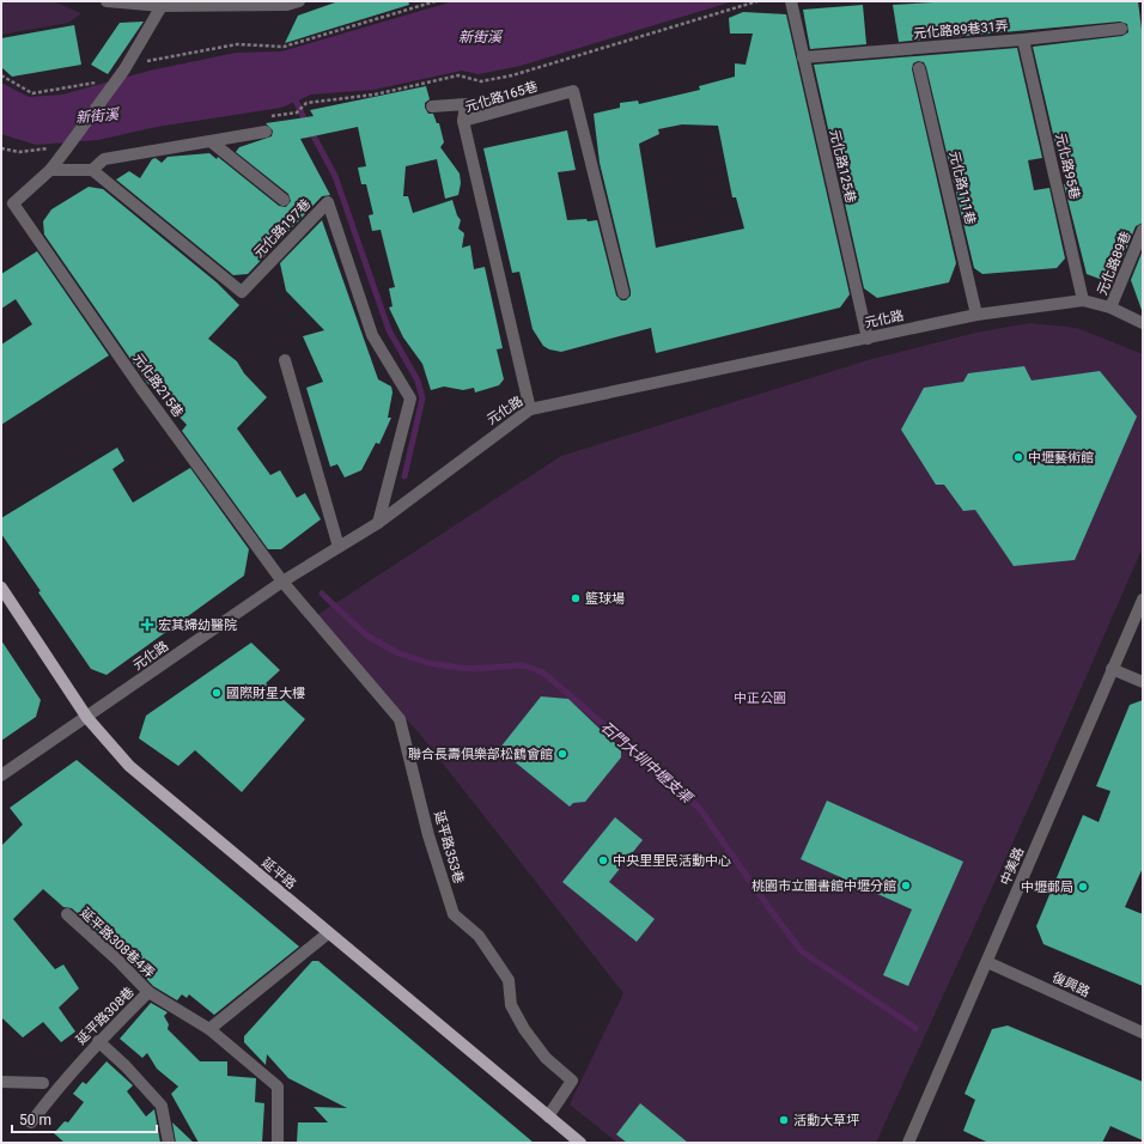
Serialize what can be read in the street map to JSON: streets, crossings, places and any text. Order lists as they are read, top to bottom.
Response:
{
  "streets": {
    "main road": ["延平路"],
    "street": [
      "元化路89巷31弄",
      "元化路165巷",
      "元化路125巷",
      "元化路95巷",
      "元化路111巷",
      "元化路197巷",
      "元化路89巷",
      "元化路",
      "元化路215巷",
      "延平路353巷",
      "中美路",
      "延平路308巷4弄",
      "復興路",
      "延平路308巷"
    ]
  },
  "crossings": [
    ["元化路89巷31弄", "元化路125巷"],
    ["元化路89巷31弄", "元化路95巷"],
    ["元化路165巷", "元化路"],
    ["元化路125巷", "元化路"],
    ["元化路95巷", "元化路"],
    ["元化路111巷", "元化路"],
    ["元化路197巷", "元化路"],
    ["元化路89巷", "元化路"],
    ["元化路", "元化路215巷"],
    ["元化路", "延平路353巷"],
    ["元化路", "延平路"],
    ["元化路215巷", "延平路353巷"],
    ["延平路353巷", "延平路"],
    ["中美路", "復興路"],
    ["延平路308巷4弄", "延平路308巷"]
  ],
  "water": ["新街溪", "石門大圳中壢支渠"],
  "parks": ["中正公園"],
  "places": {
    "other": [
      "中壢藝術館",
      "籃球場",
      "國際財星大樓",
      "聯合長壽俱樂部松鶴會館",
      "中央里里民活動中心",
      "桃園市立圖書館中壢分館",
      "中壢郵局",
      "活動大草坪"
    ],
    "health": ["宏其婦幼醫院"]
  },
  "scale_bar": "50 m"
}
